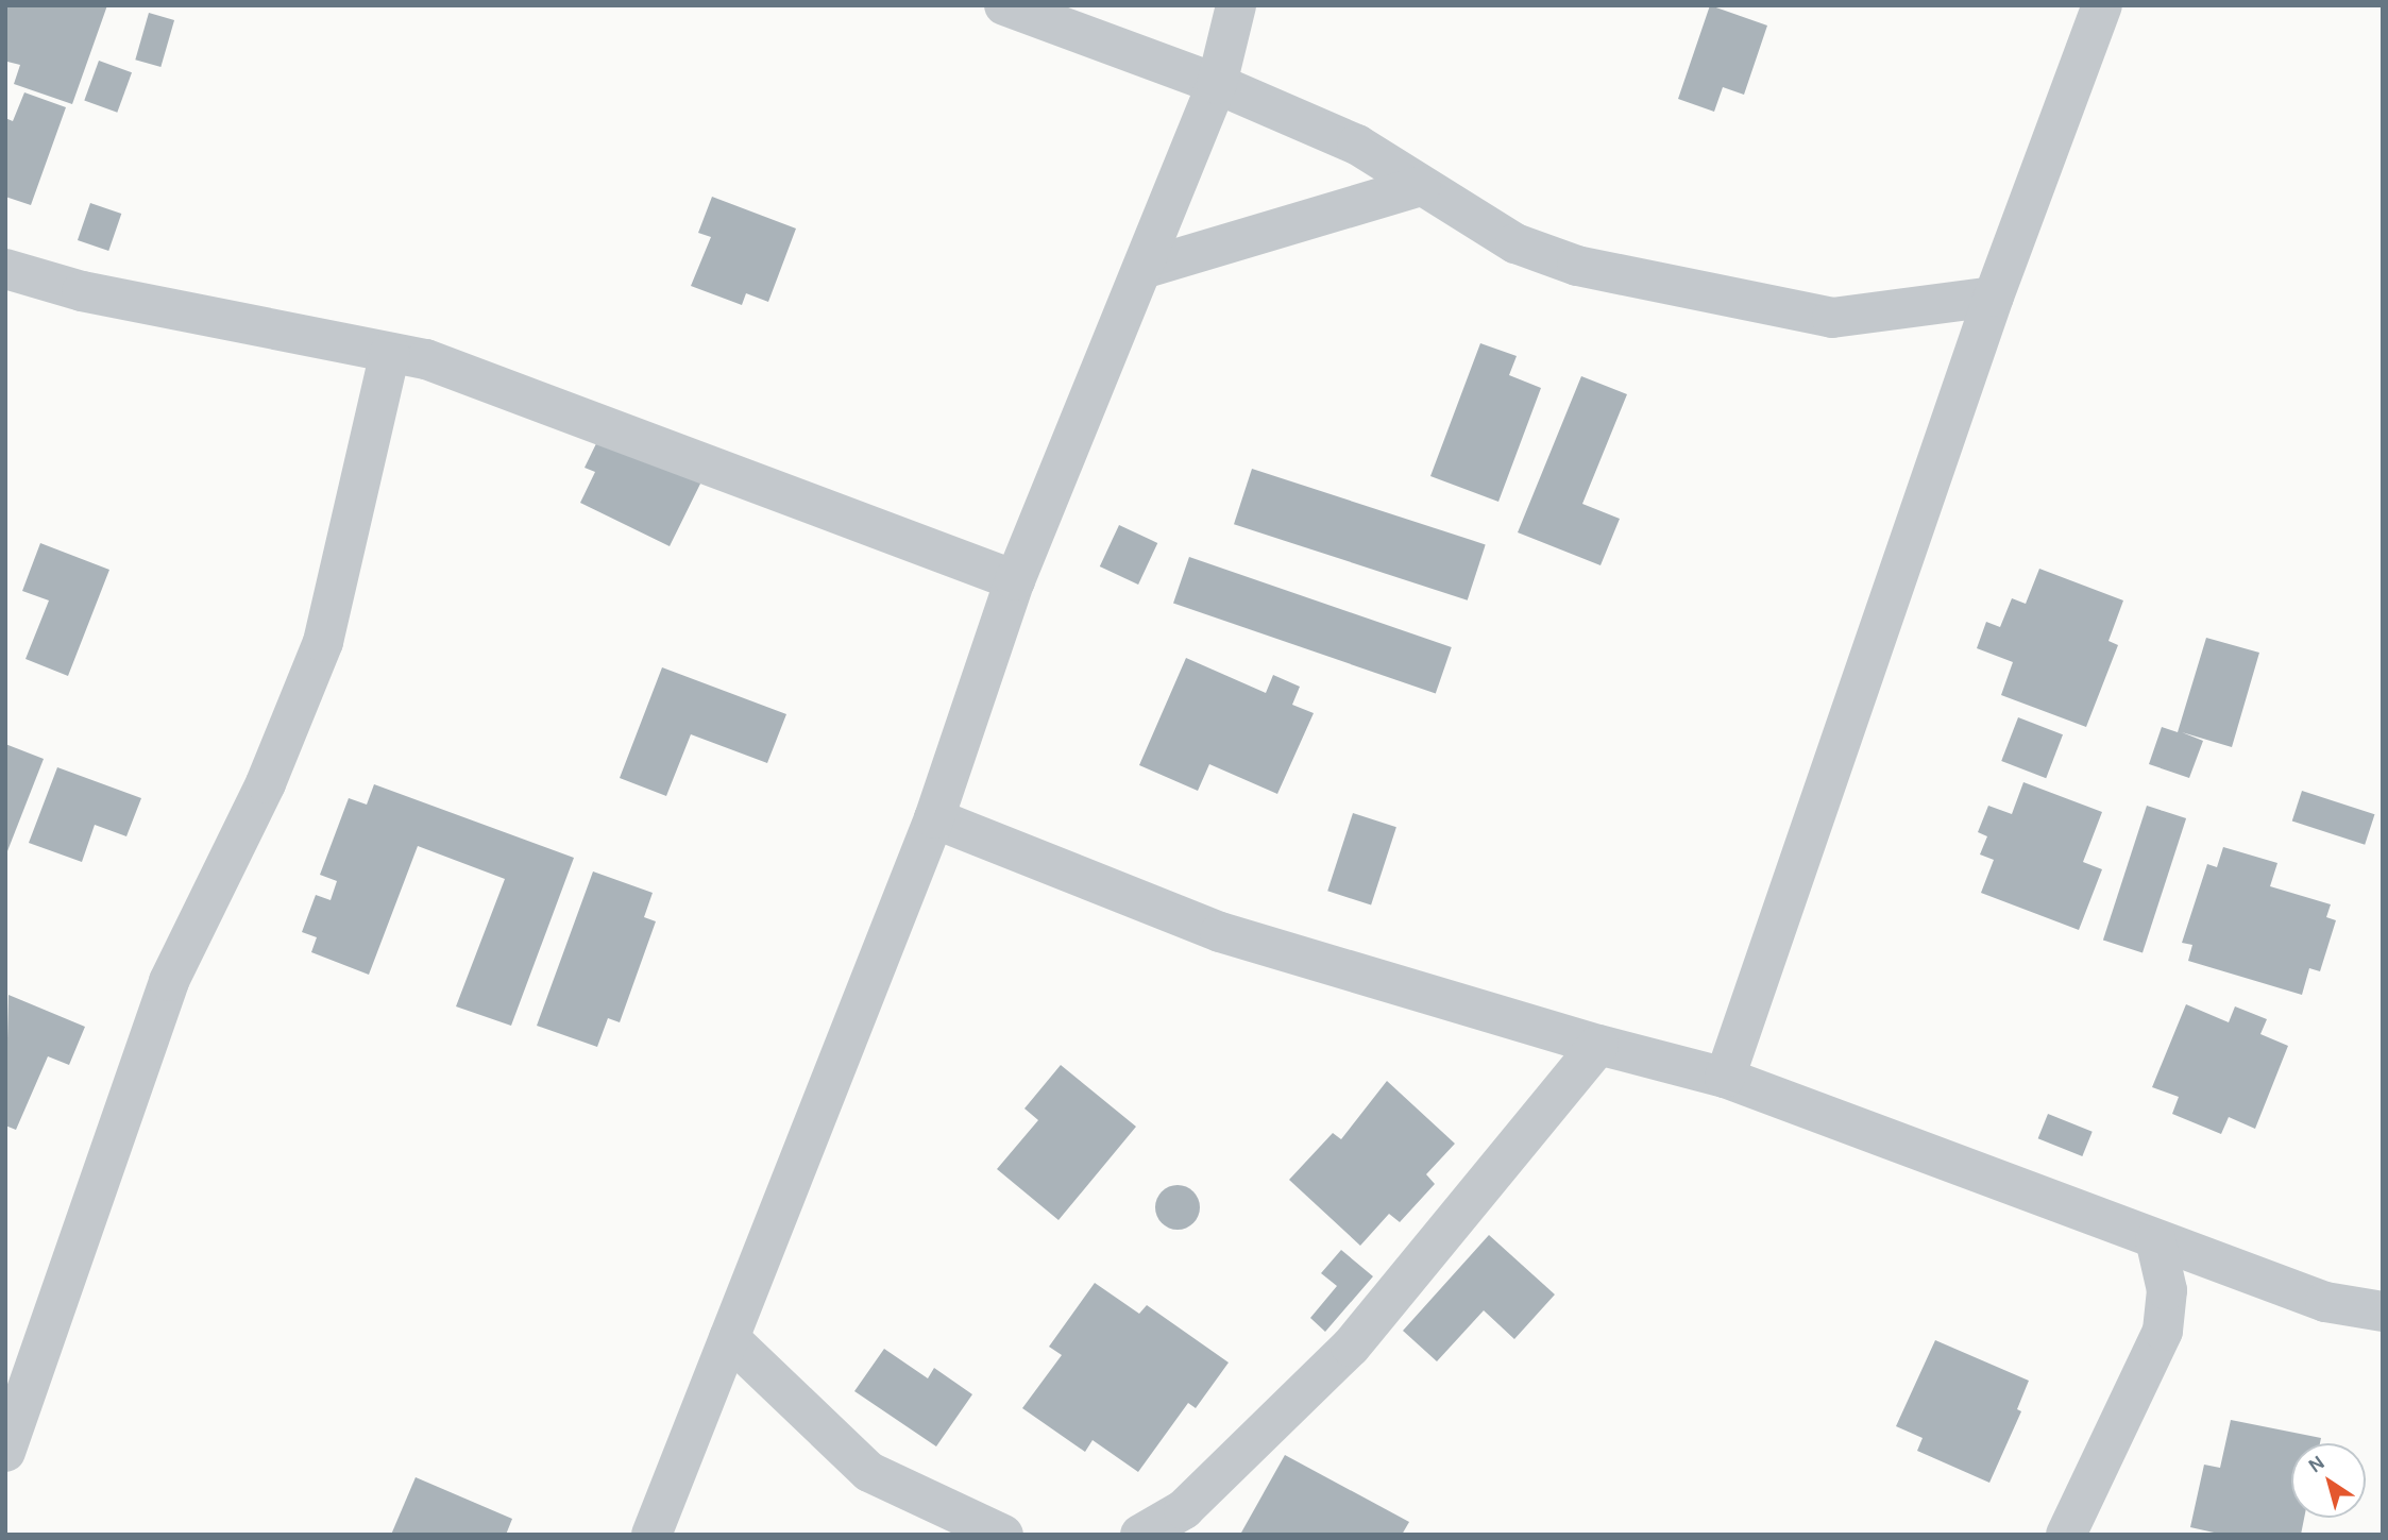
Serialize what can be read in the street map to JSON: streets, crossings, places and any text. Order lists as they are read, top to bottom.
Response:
{
  "north": "top left"
}
